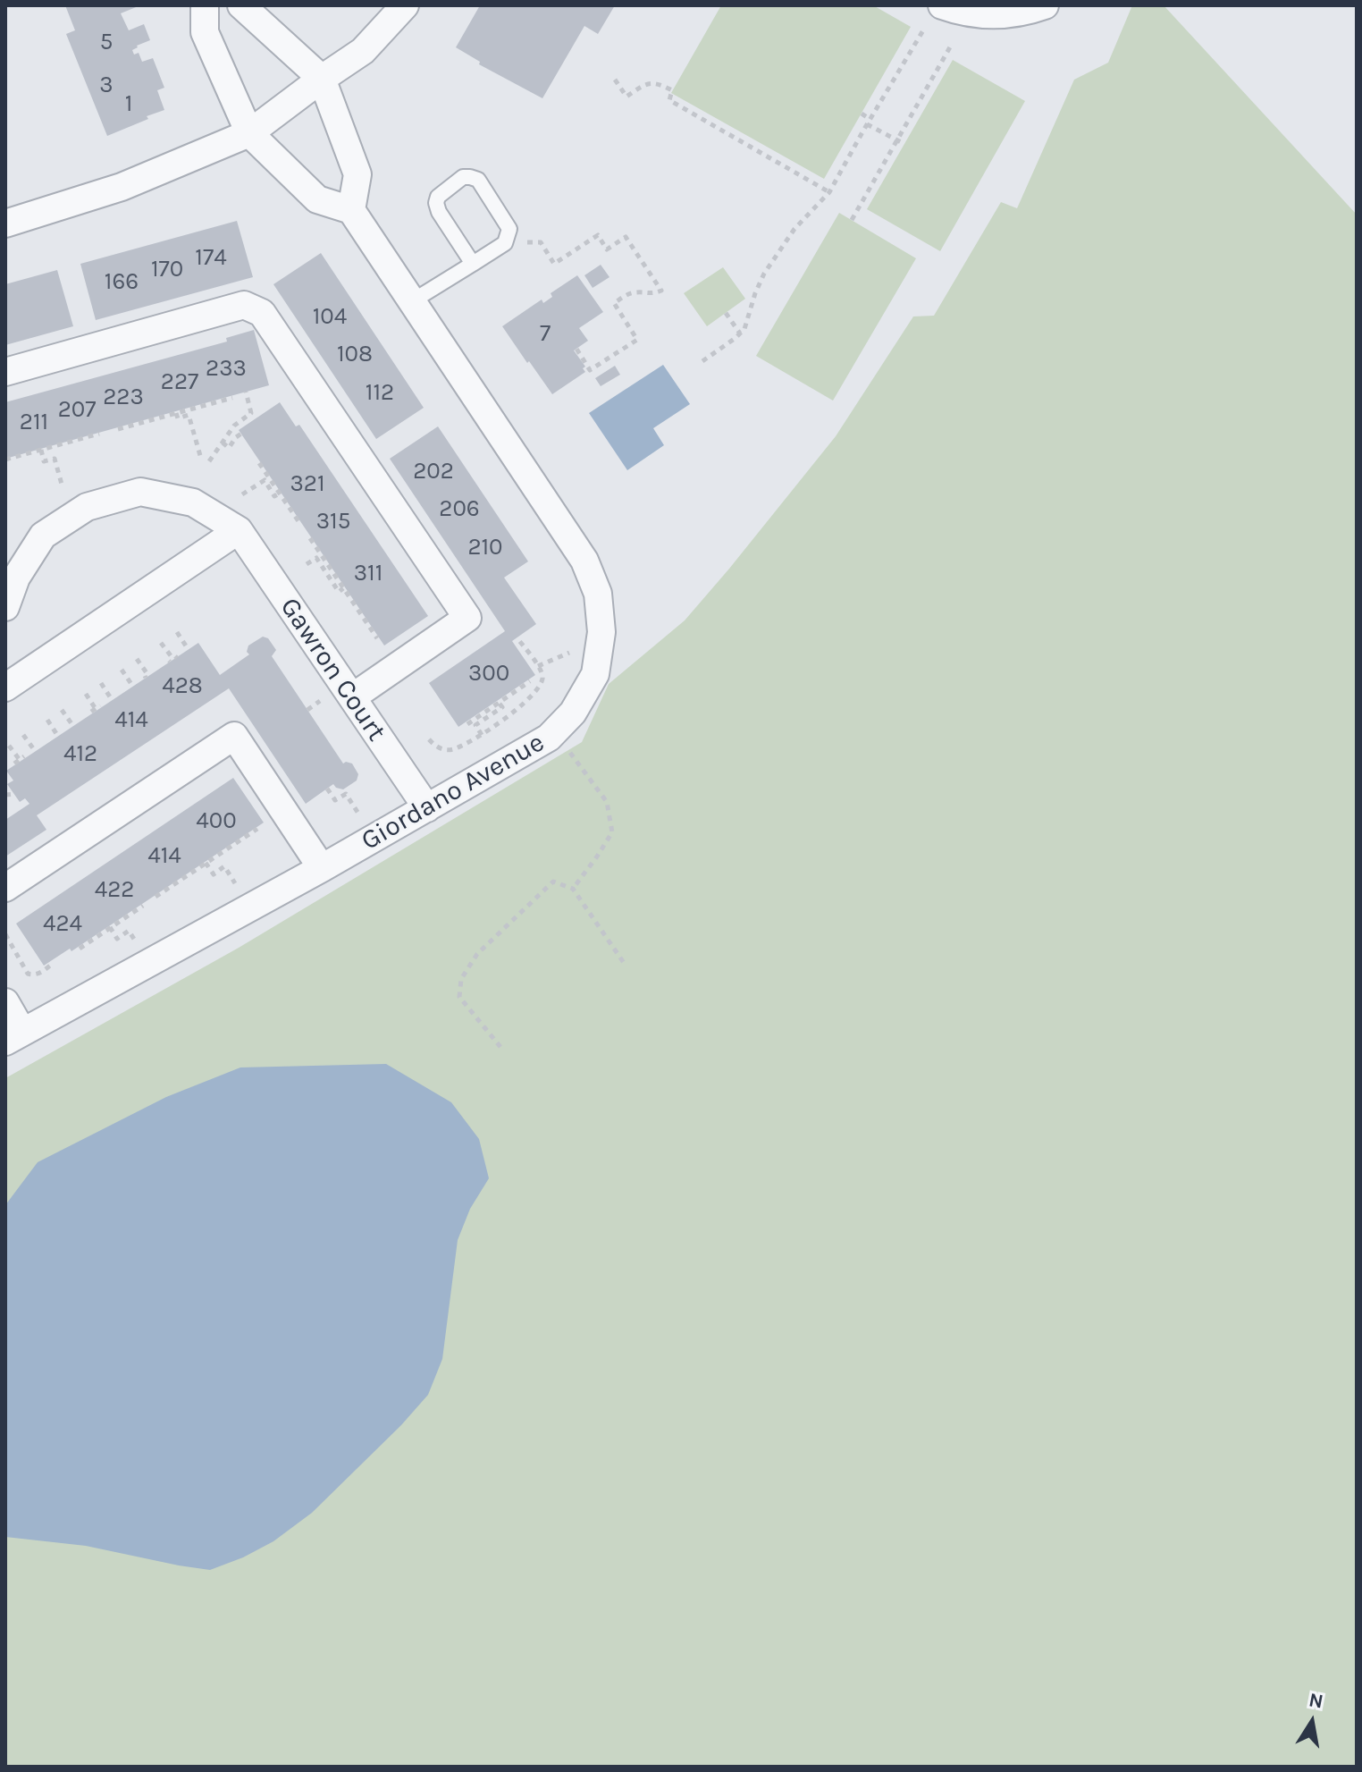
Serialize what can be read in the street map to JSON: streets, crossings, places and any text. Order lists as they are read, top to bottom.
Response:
{
  "streets": {
    "street": ["Gawron Court", "Giordano Avenue"]
  },
  "crossings": [
    ["Gawron Court", "Giordano Avenue"]
  ],
  "house_numbers": [
    "5",
    "3",
    "1",
    "174",
    "170",
    "166",
    "104",
    "7",
    "108",
    "233",
    "227",
    "112",
    "223",
    "207",
    "211",
    "202",
    "321",
    "206",
    "315",
    "210",
    "311",
    "300",
    "428",
    "414",
    "412",
    "400",
    "414",
    "422",
    "424"
  ],
  "north": "top"
}
